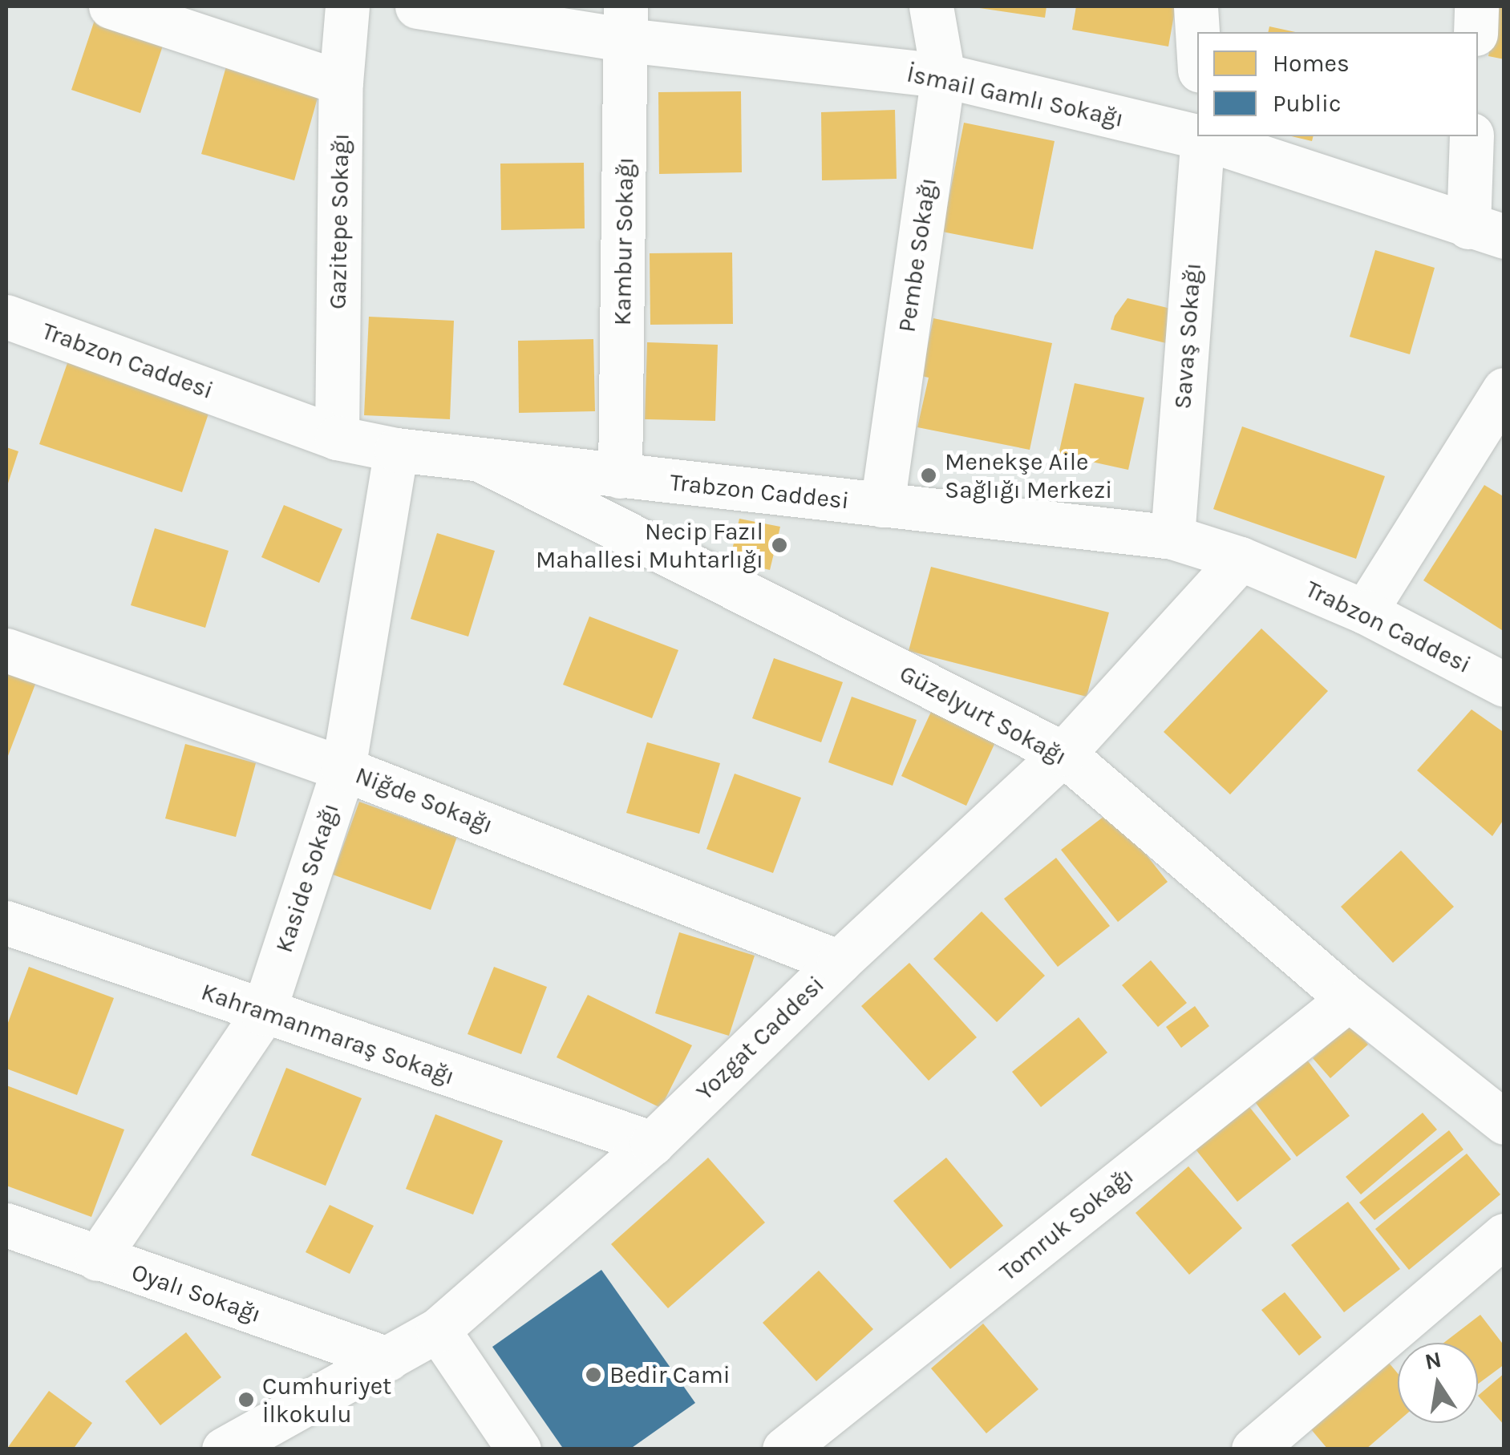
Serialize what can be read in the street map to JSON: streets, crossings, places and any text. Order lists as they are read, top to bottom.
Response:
{
  "streets": {
    "street": [
      "İsmail Gamlı Sokağı",
      "Gazitepe Sokağı",
      "Kambur Sokağı",
      "Pembe Sokağı",
      "Savaş Sokağı",
      "Trabzon Caddesi",
      "Güzelyurt Sokağı",
      "Niğde Sokağı",
      "Kaside Sokağı",
      "Kahramanmaraş Sokağı",
      "Yozgat Caddesi",
      "Tomruk Sokağı",
      "Oyalı Sokağı"
    ]
  },
  "crossings": [
    ["İsmail Gamlı Sokağı", "Kambur Sokağı"],
    ["İsmail Gamlı Sokağı", "Pembe Sokağı"],
    ["İsmail Gamlı Sokağı", "Savaş Sokağı"],
    ["Gazitepe Sokağı", "Trabzon Caddesi"],
    ["Kambur Sokağı", "Trabzon Caddesi"],
    ["Pembe Sokağı", "Trabzon Caddesi"],
    ["Savaş Sokağı", "Trabzon Caddesi"],
    ["Trabzon Caddesi", "Güzelyurt Sokağı"],
    ["Trabzon Caddesi", "Kaside Sokağı"],
    ["Trabzon Caddesi", "Yozgat Caddesi"],
    ["Güzelyurt Sokağı", "Yozgat Caddesi"],
    ["Güzelyurt Sokağı", "Tomruk Sokağı"],
    ["Niğde Sokağı", "Kaside Sokağı"],
    ["Niğde Sokağı", "Yozgat Caddesi"],
    ["Kaside Sokağı", "Kahramanmaraş Sokağı"],
    ["Kaside Sokağı", "Oyalı Sokağı"],
    ["Kahramanmaraş Sokağı", "Yozgat Caddesi"],
    ["Yozgat Caddesi", "Oyalı Sokağı"]
  ],
  "places": [
    "Menekşe Aile Sağlığı Merkezi",
    "Necip Fazıl Mahallesi Muhtarlığı",
    "Bedir Cami",
    "Cumhuriyet İlkokulu"
  ],
  "legend": ["Homes", "Public"],
  "north": "top"
}
